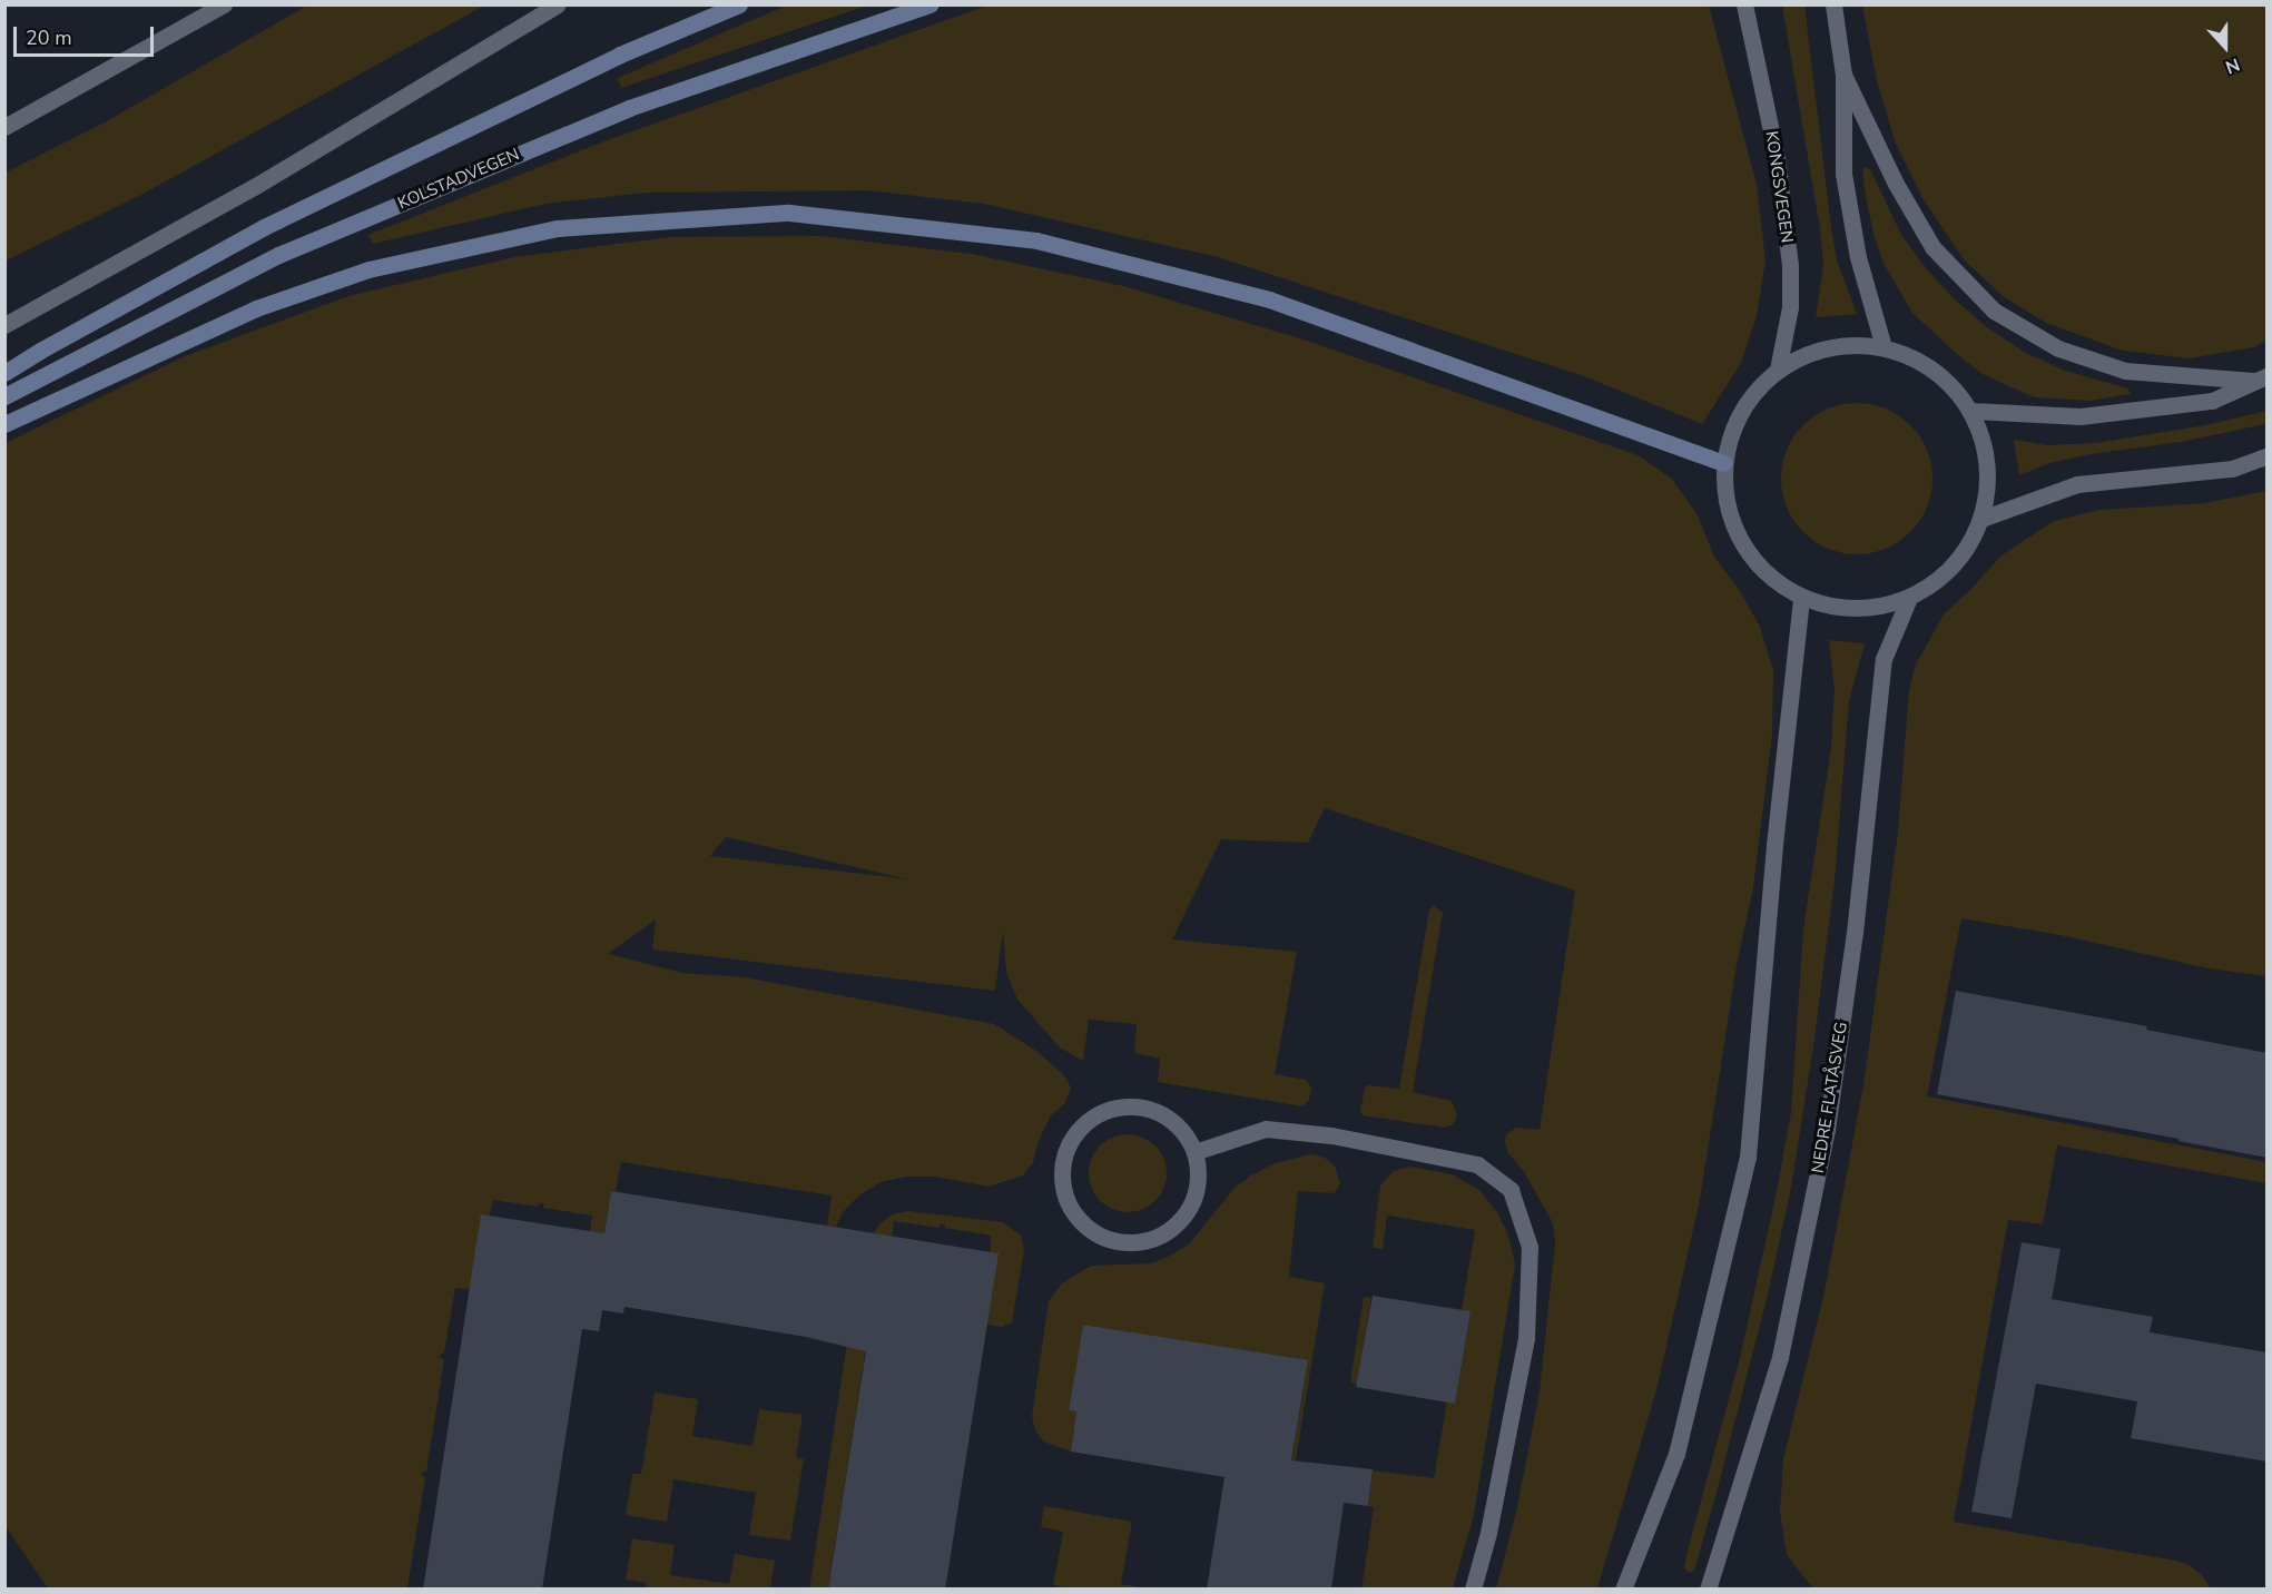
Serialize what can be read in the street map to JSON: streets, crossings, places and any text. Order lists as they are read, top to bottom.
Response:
{
  "streets": {
    "main road": ["KOLSTADVEGEN"],
    "street": ["KONGSVEGEN", "NEDRE FLATÅSVEG"]
  },
  "scale_bar": "20 m",
  "north": "bottom"
}
